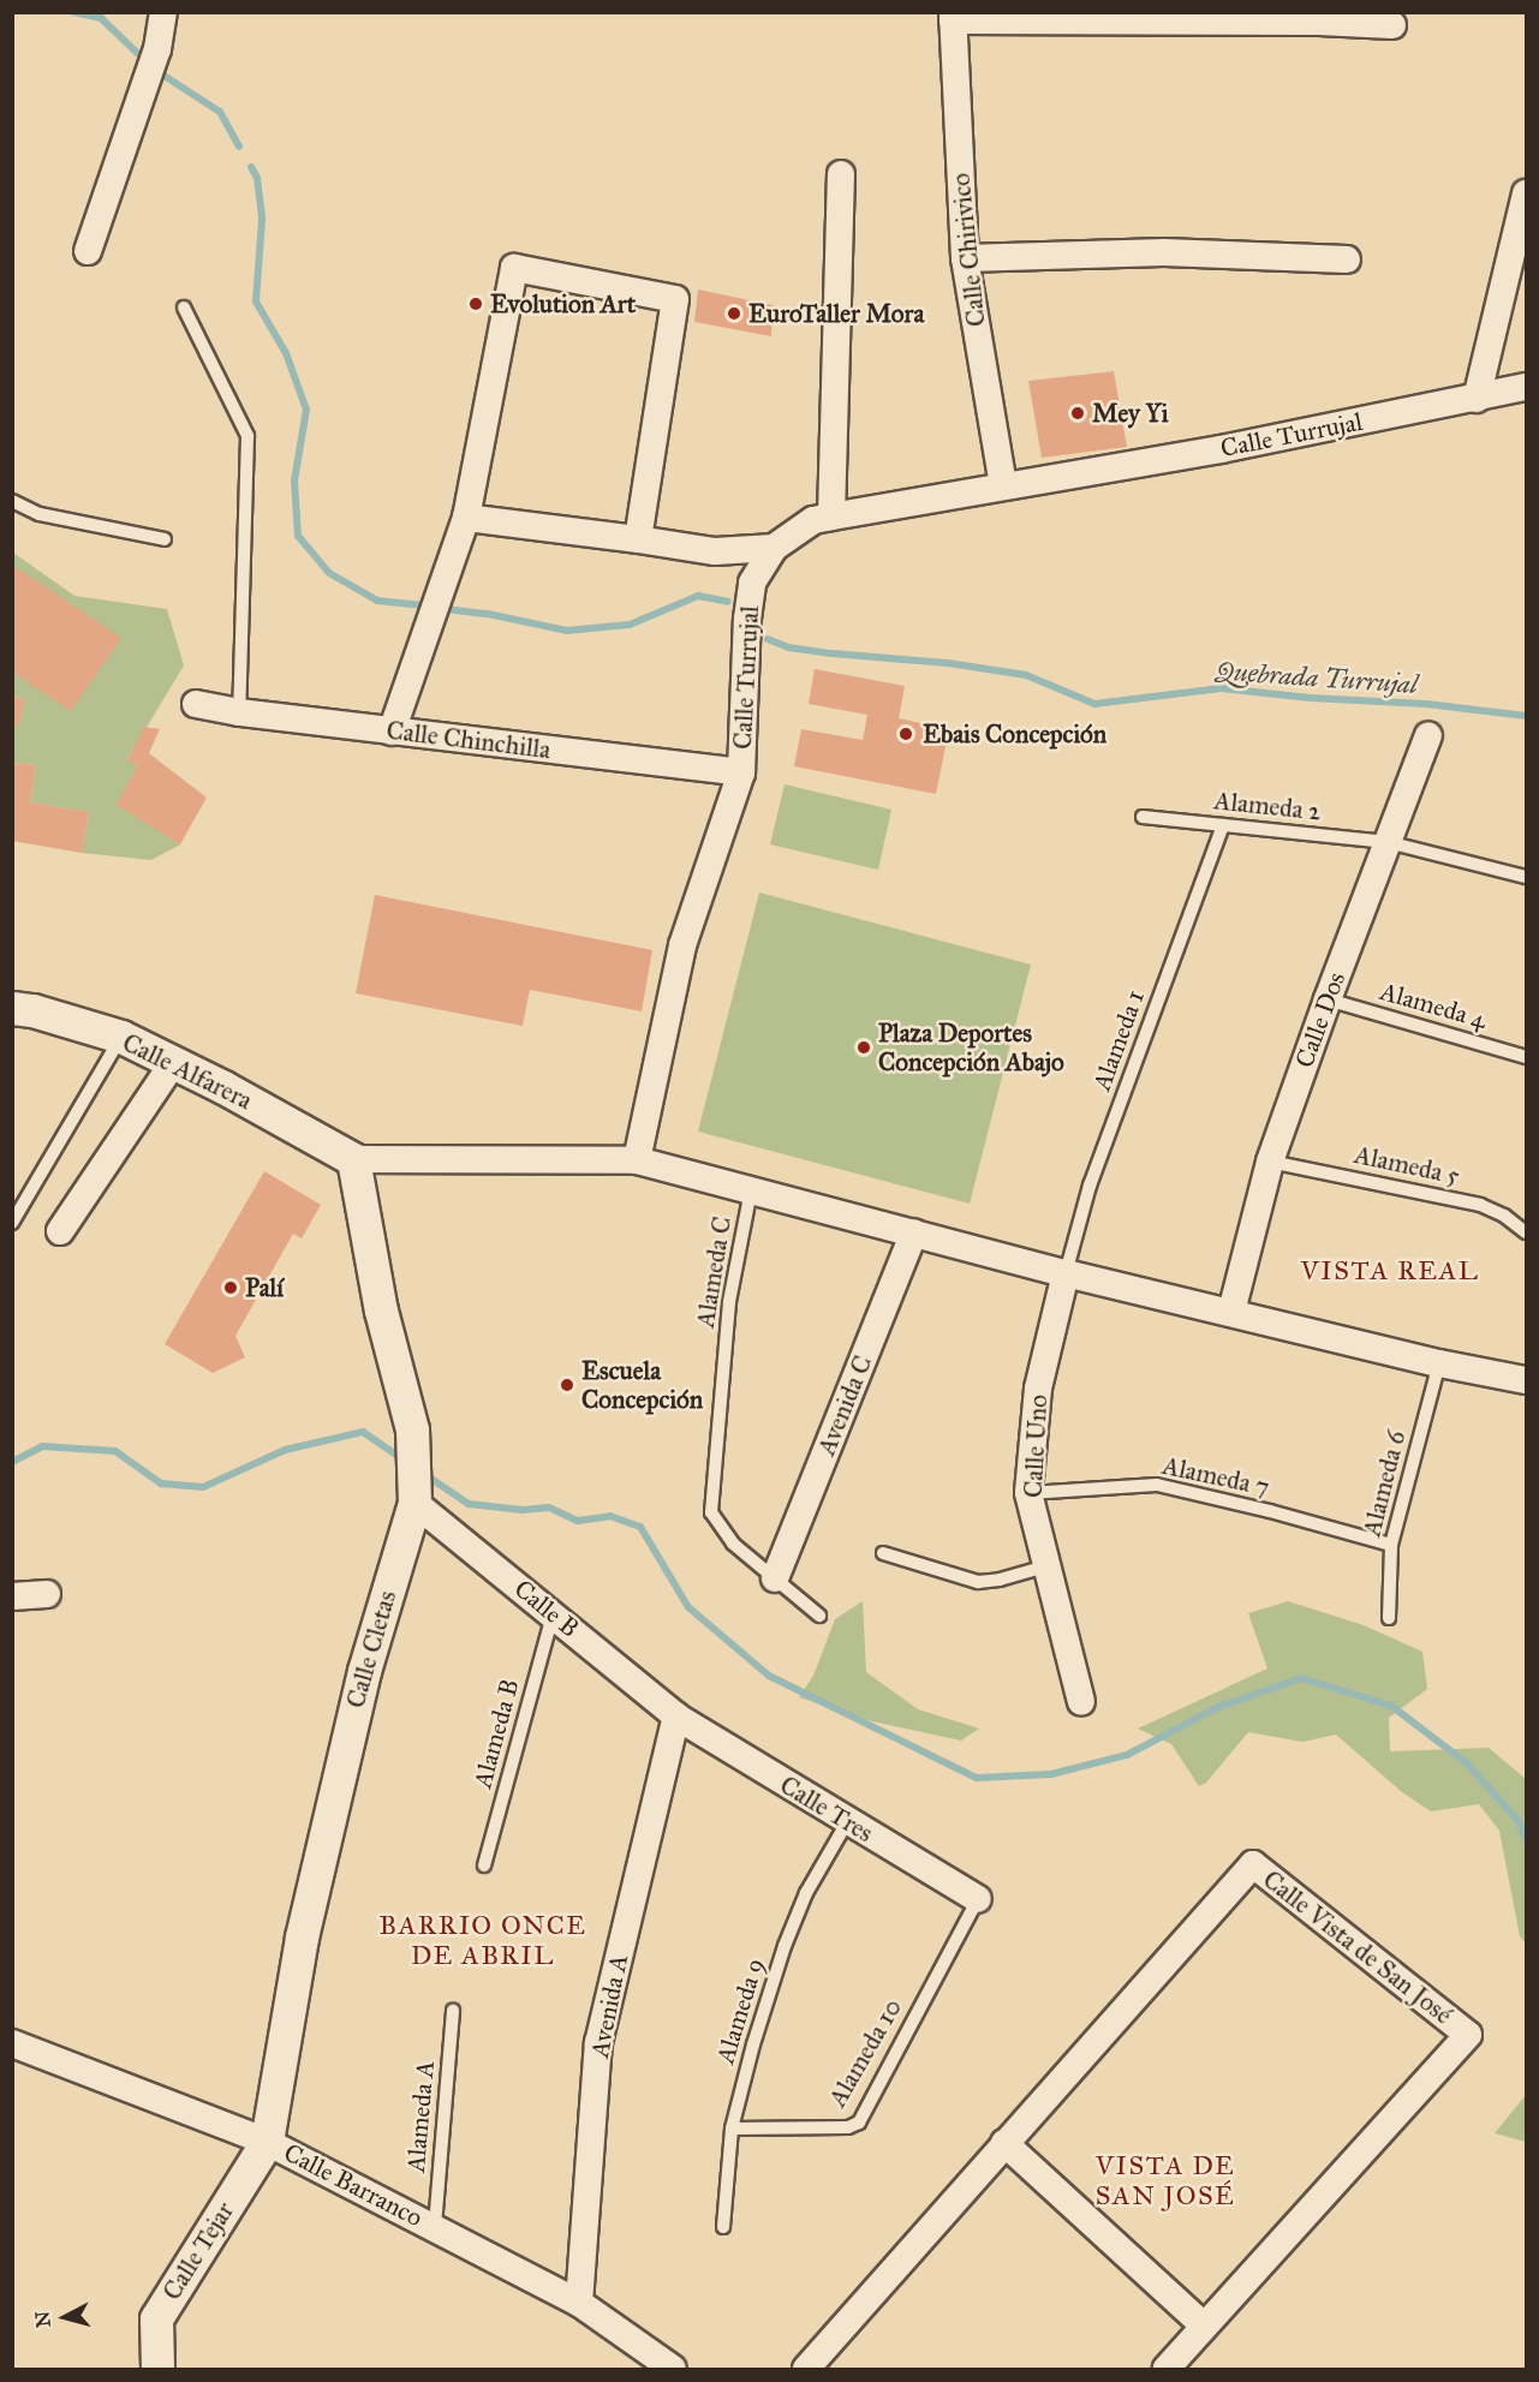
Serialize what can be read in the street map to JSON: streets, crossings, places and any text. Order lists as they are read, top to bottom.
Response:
{
  "streets": {
    "street": [
      "Calle Chirivico",
      "Calle Turrujal",
      "Calle Chinchilla",
      "Calle Dos",
      "Calle Alfarera",
      "Avenida C",
      "Calle Uno",
      "Calle B",
      "Calle Cletas",
      "Calle Tres",
      "Calle Vista de San José",
      "Avenida A",
      "Calle Barranco",
      "Calle Tejar"
    ],
    "lane": [
      "Alameda 2",
      "Alameda 4",
      "Alameda 1",
      "Alameda 5",
      "Alameda C",
      "Alameda 7",
      "Alameda 6",
      "Alameda B",
      "Alameda 9",
      "Alameda 10",
      "Alameda A"
    ]
  },
  "crossings": [
    ["Calle Chirivico", "Calle Turrujal"],
    ["Calle Turrujal", "Calle Chinchilla"],
    ["Alameda 2", "Calle Dos"],
    ["Alameda 2", "Alameda 1"],
    ["Alameda 4", "Calle Dos"],
    ["Calle Dos", "Alameda 5"],
    ["Alameda 1", "Calle Uno"],
    ["Calle Alfarera", "Calle Cletas"],
    ["Alameda C", "Avenida C"],
    ["Calle Uno", "Alameda 7"],
    ["Alameda 7", "Alameda 6"],
    ["Calle B", "Calle Cletas"],
    ["Calle B", "Alameda B"],
    ["Calle B", "Calle Tres"],
    ["Calle B", "Avenida A"],
    ["Calle Cletas", "Calle Barranco"],
    ["Calle Cletas", "Calle Tejar"],
    ["Calle Tres", "Avenida A"],
    ["Calle Tres", "Alameda 9"],
    ["Calle Tres", "Alameda 10"],
    ["Avenida A", "Calle Barranco"],
    ["Alameda 9", "Alameda 10"],
    ["Alameda A", "Calle Barranco"],
    ["Calle Barranco", "Calle Tejar"]
  ],
  "districts": ["VISTA REAL", "BARRIO ONCE DE ABRIL", "VISTA DE SAN JOSÉ"],
  "water": ["Quebrada Turrujal"],
  "places": [
    "Evolution Art",
    "EuroTaller Mora",
    "Mey Yi",
    "Ebais Concepción",
    "Plaza Deportes Concepción Abajo",
    "Palí",
    "Escuela Concepción"
  ],
  "north": "left"
}
